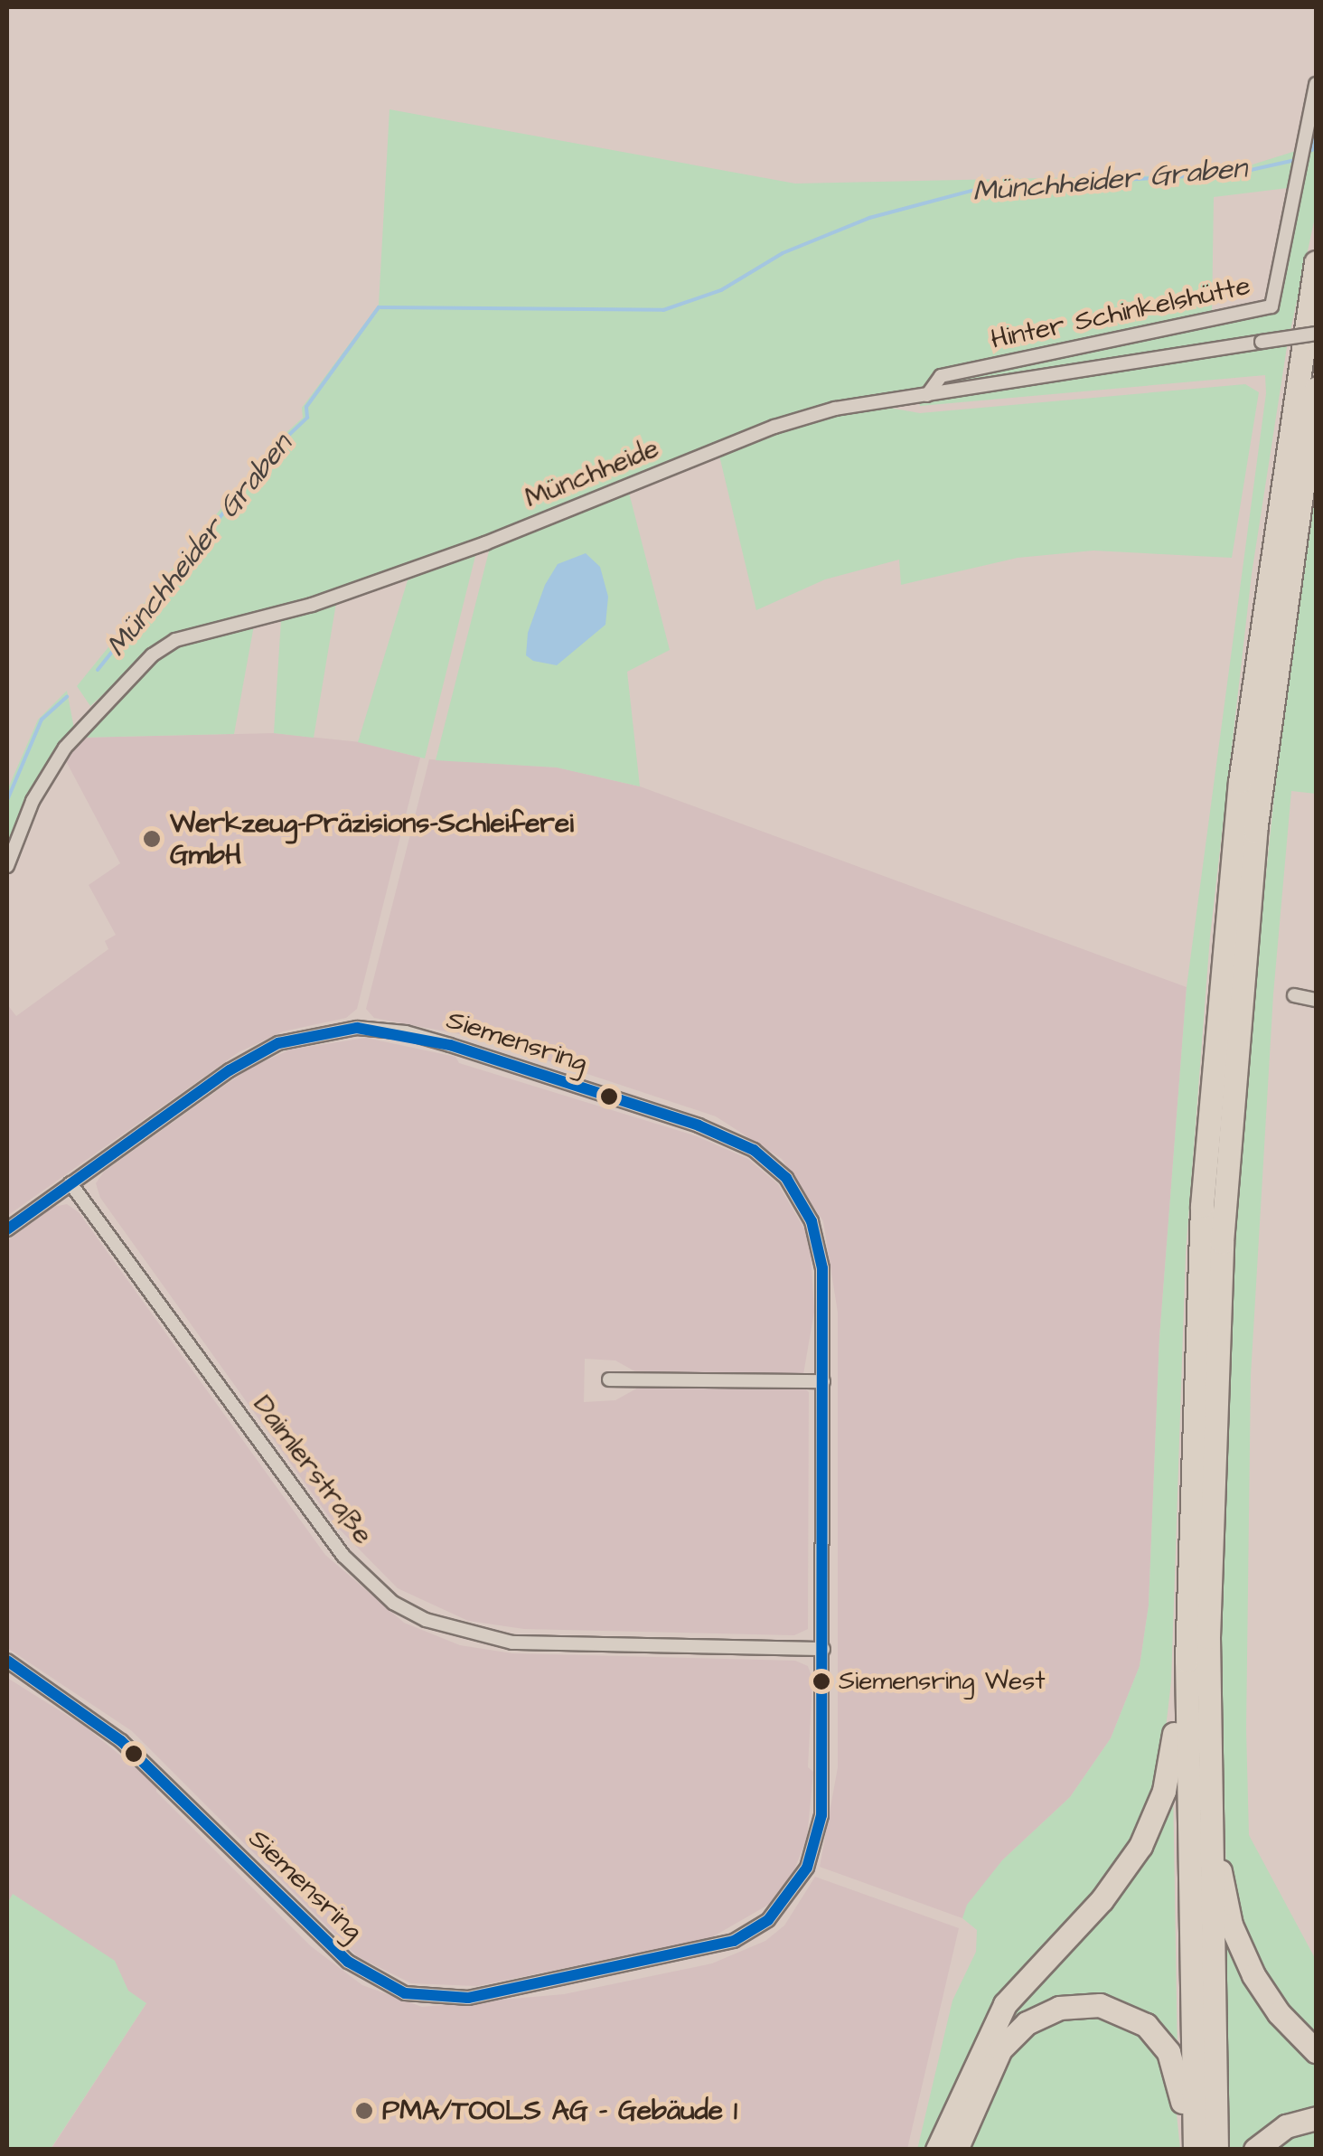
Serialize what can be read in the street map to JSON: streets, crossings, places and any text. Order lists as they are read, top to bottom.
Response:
{
  "streets": {
    "street": [
      "Hinter Schinkelshütte",
      "Münchheide",
      "Siemensring",
      "Daimlerstraße"
    ]
  },
  "crossings": [
    ["Hinter Schinkelshütte", "Münchheide"],
    ["Siemensring", "Daimlerstraße"]
  ],
  "water": ["Münchheider Graben"],
  "places": ["Werkzeug-Präzisions-Schleiferei GmbH", "Siemensring West", "PMA/TOOLS AG - Gebäude 1"]
}
